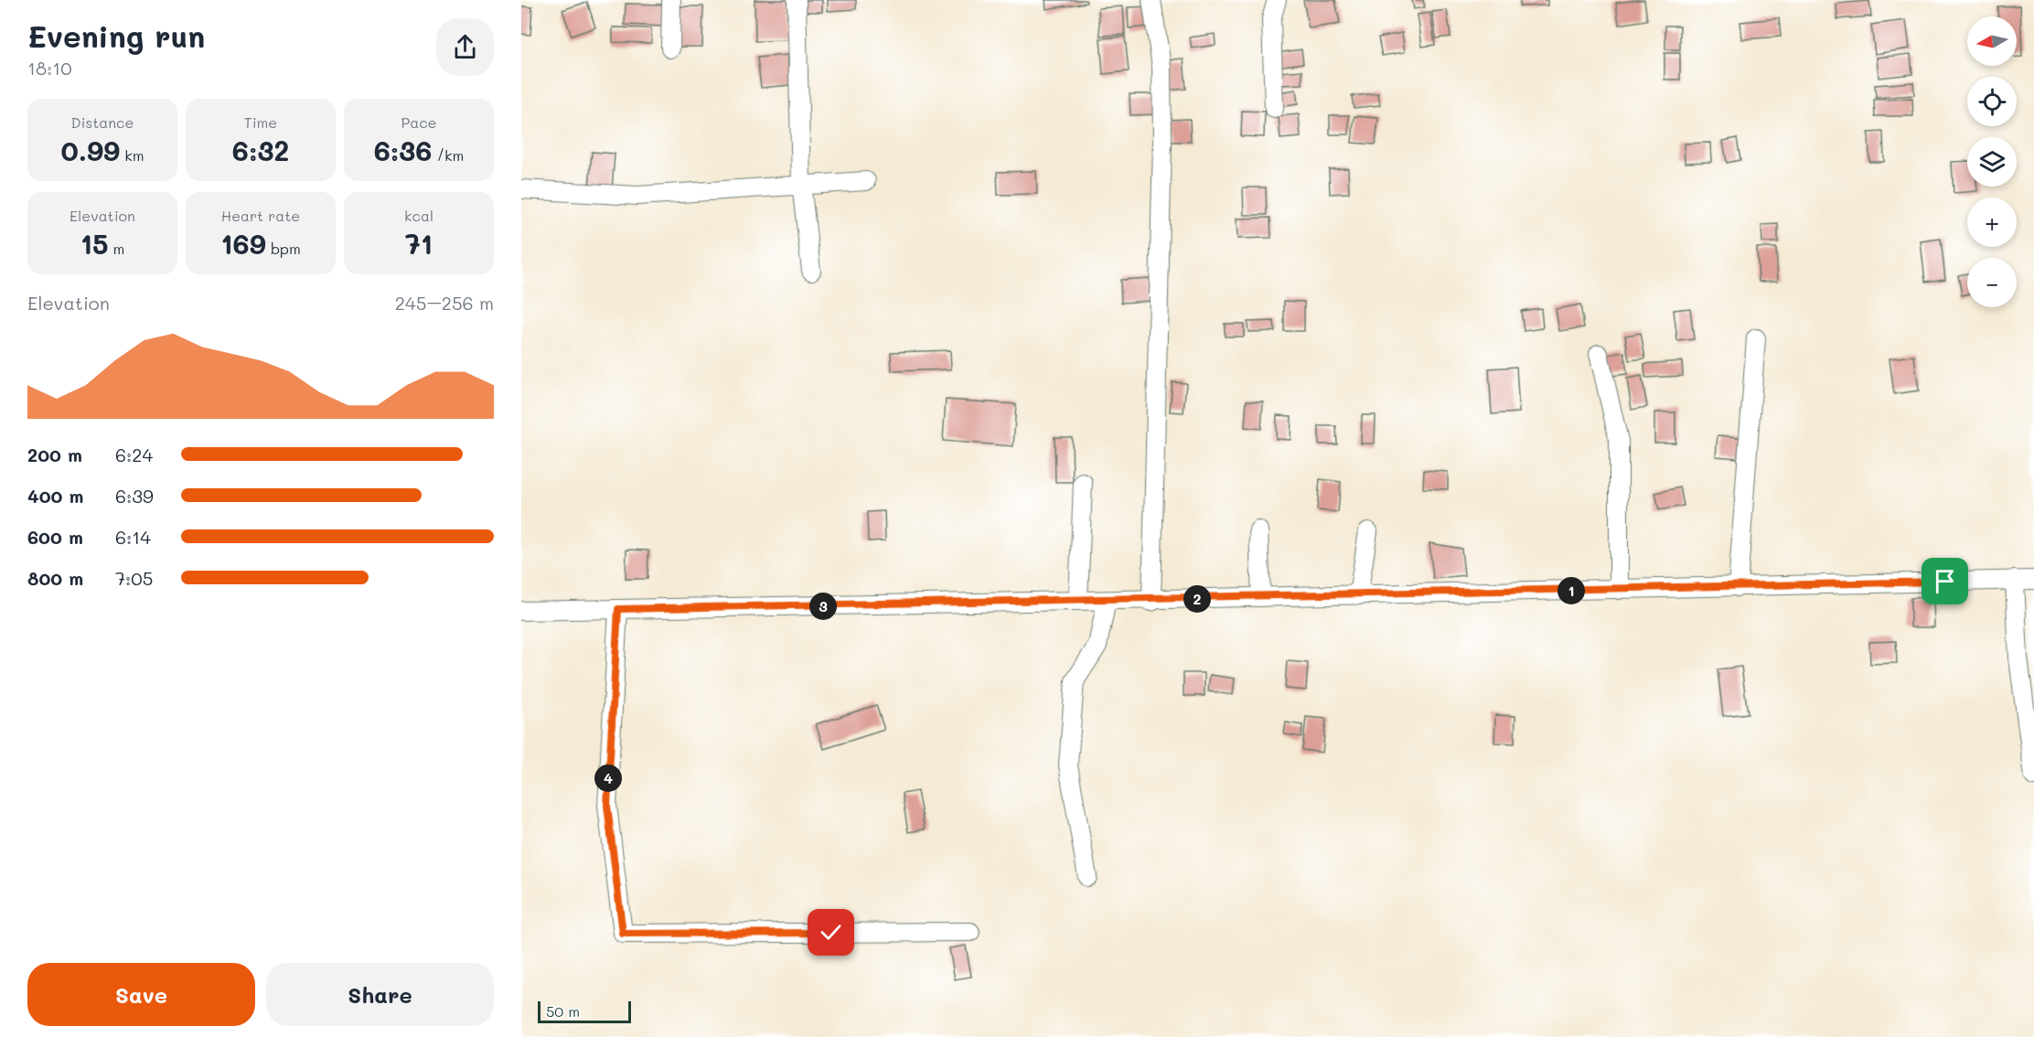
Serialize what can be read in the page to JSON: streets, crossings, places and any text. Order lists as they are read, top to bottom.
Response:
{
  "scale_bar": "50 m",
  "north": "left",
  "page": {
    "heading": ["Evening run", "18:10"],
    "map_buttons": ["+", "−"],
    "stats": [
      ["Distance", "0.99 km"],
      ["Time", "6:32"],
      ["Pace", "6:36 /km"],
      ["Elevation", "15 m"],
      ["Heart rate", "169 bpm"],
      ["kcal", "71"]
    ],
    "chart": ["Elevation", "245–256 m"],
    "list": [
      {
        "name": "200 m",
        "note": "6:24"
      },
      {
        "name": "400 m",
        "note": "6:39"
      },
      {
        "name": "600 m",
        "note": "6:14"
      },
      {
        "name": "800 m",
        "note": "7:05"
      }
    ],
    "pins": [
      "1",
      "2",
      "3",
      "4"
    ],
    "buttons": ["Save", "Share"],
    "scale": "50 m"
  }
}
